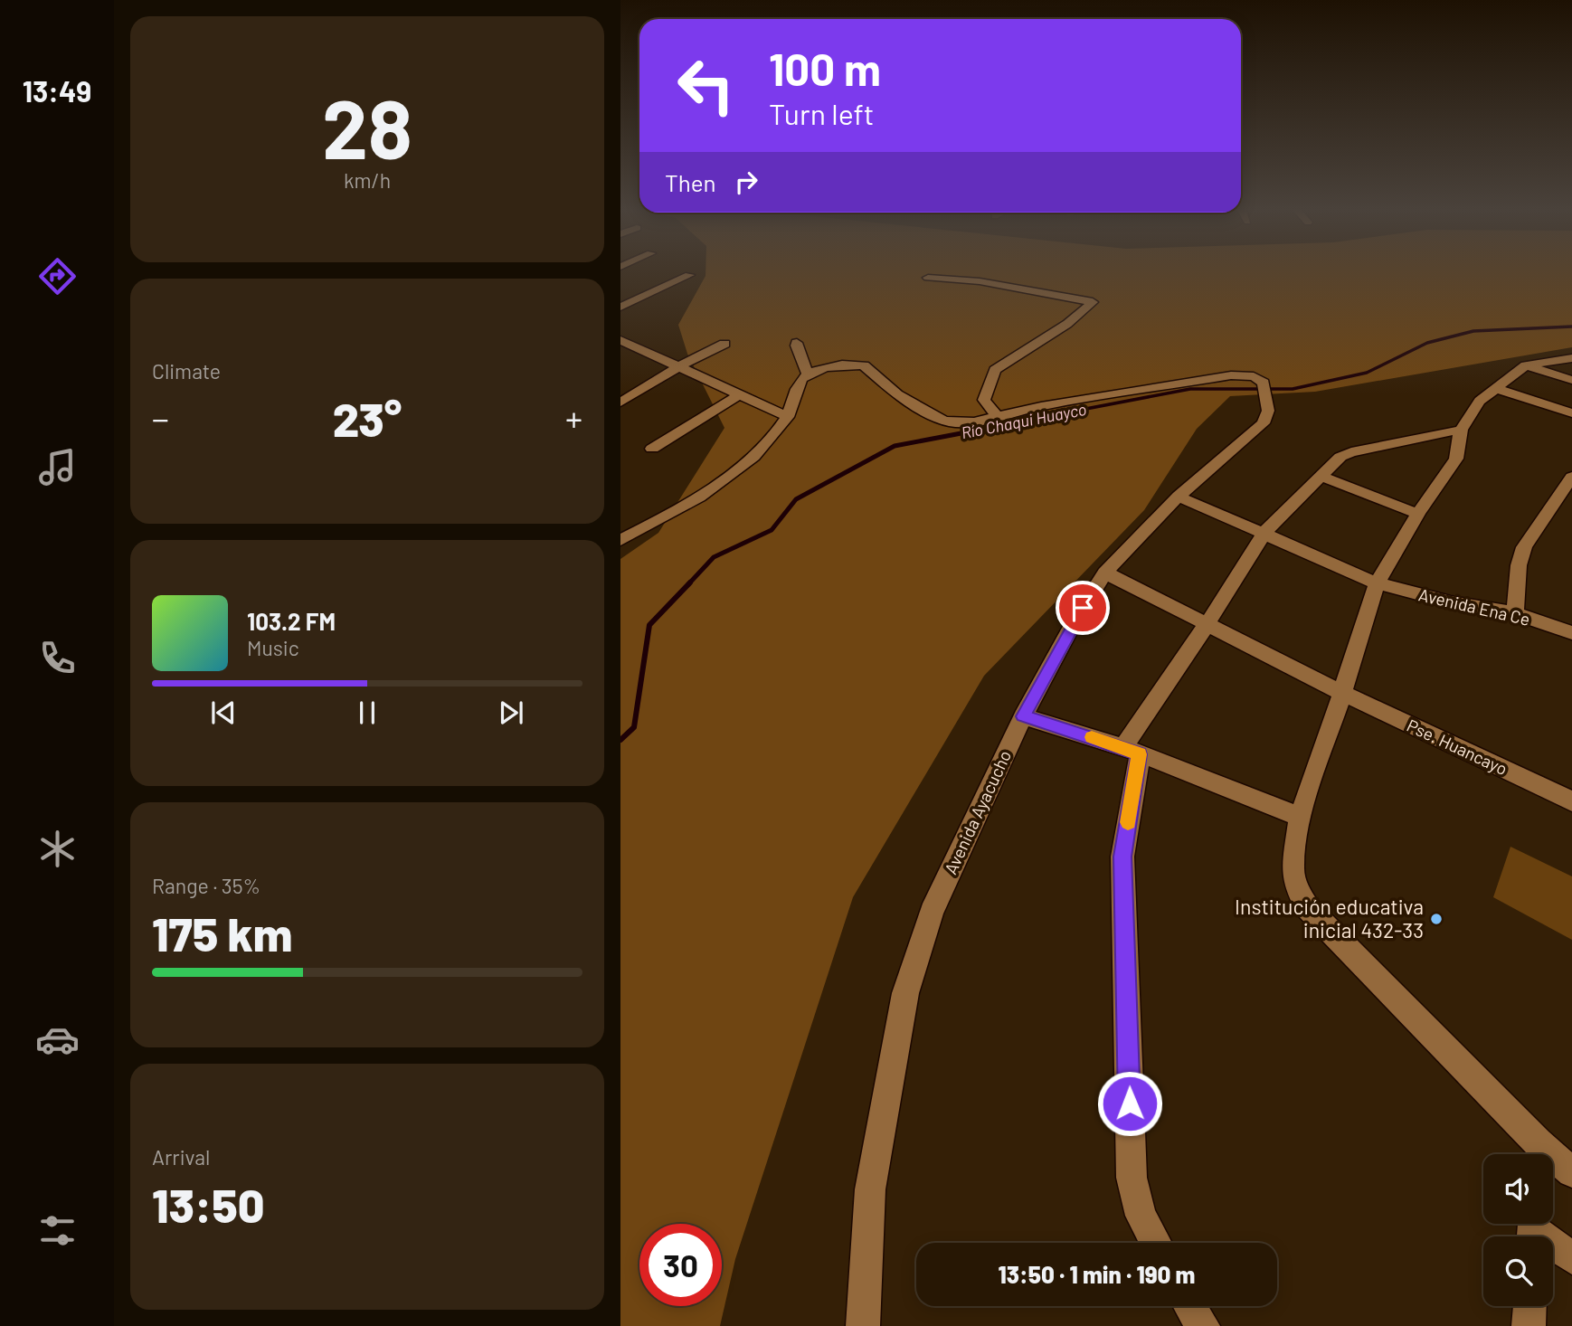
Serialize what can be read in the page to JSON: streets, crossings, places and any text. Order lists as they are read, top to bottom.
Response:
{
  "streets": {
    "street": ["Avenida Ena Ce", "Pse. Huancayo", "Avenida Ayacucho"]
  },
  "crossings": [
    ["Avenida Ena Ce", "Avenida Ayacucho"],
    ["Pse. Huancayo", "Avenida Ayacucho"]
  ],
  "water": ["Río Chaqui Huayco"],
  "places": ["Institución educativa inicial 432-33"],
  "page": {
    "tabs": "13:49",
    "tile": [
      ["28", "km/h"],
      "Climate",
      ["Range · 35%", "175 km"],
      ["Arrival", "13:50"]
    ],
    "turn": ["100 m", "Turn left"],
    "then": "Then",
    "heat": ["−", "23°", "+"],
    "song": ["103.2 FM", "Music"],
    "limit": "30",
    "trip": "13:50 · 1 min · 190 m"
  }
}
